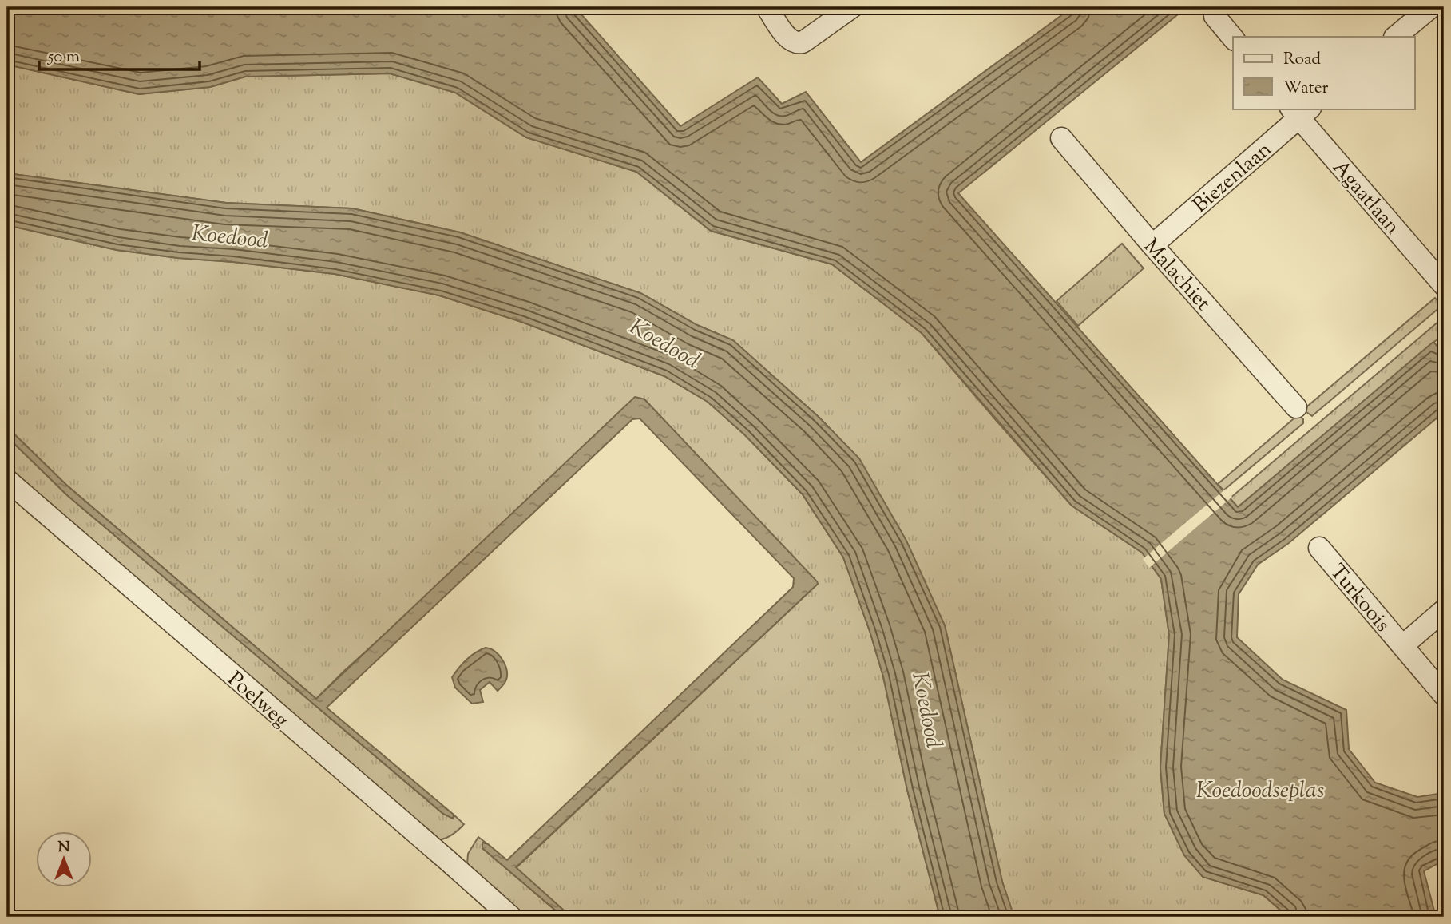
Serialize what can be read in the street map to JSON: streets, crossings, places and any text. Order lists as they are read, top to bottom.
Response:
{
  "streets": {
    "street": [
      "Biezenlaan",
      "Agaatlaan",
      "Malachiet",
      "Turkoois",
      "Poelweg"
    ]
  },
  "crossings": [
    ["Biezenlaan", "Agaatlaan"],
    ["Biezenlaan", "Malachiet"]
  ],
  "water": ["Koedood", "Koedoodseplas"],
  "legend": ["Road", "Water"],
  "scale_bar": "50 m",
  "north": "top"
}
